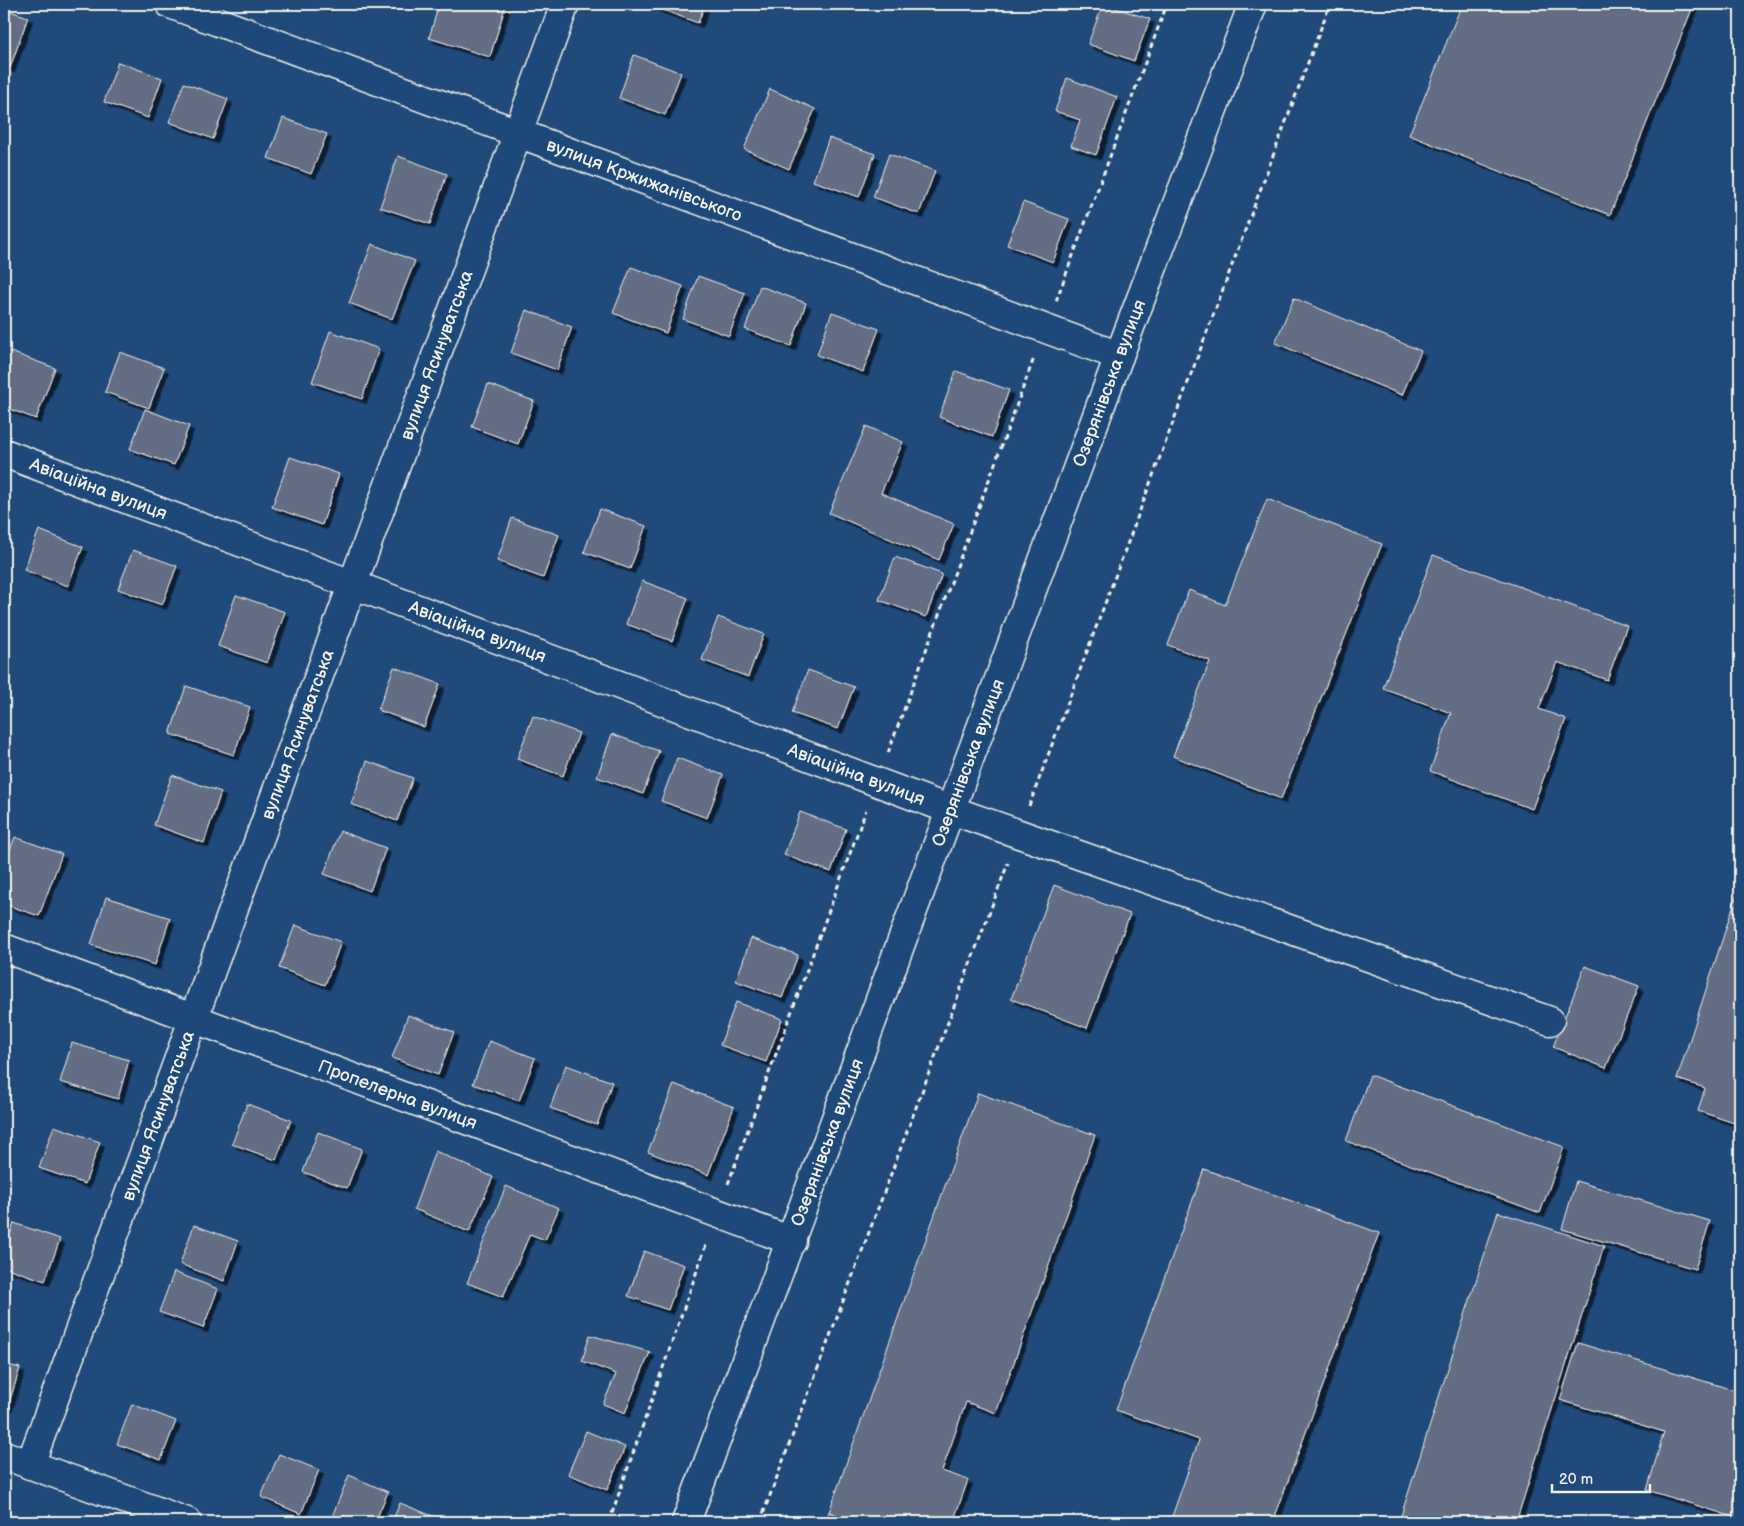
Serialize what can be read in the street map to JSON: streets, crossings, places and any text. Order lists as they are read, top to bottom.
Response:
{
  "streets": {
    "street": [
      "вулиця Кржижанівського",
      "вулиця Ясинуватська",
      "Озерянівська вулиця",
      "Авіаційна вулиця",
      "Пропелерна вулиця"
    ]
  },
  "crossings": [
    ["вулиця Кржижанівського", "вулиця Ясинуватська"],
    ["вулиця Кржижанівського", "Озерянівська вулиця"],
    ["вулиця Ясинуватська", "Авіаційна вулиця"],
    ["вулиця Ясинуватська", "Пропелерна вулиця"],
    ["Озерянівська вулиця", "Авіаційна вулиця"],
    ["Озерянівська вулиця", "Пропелерна вулиця"]
  ],
  "scale_bar": "20 m"
}
